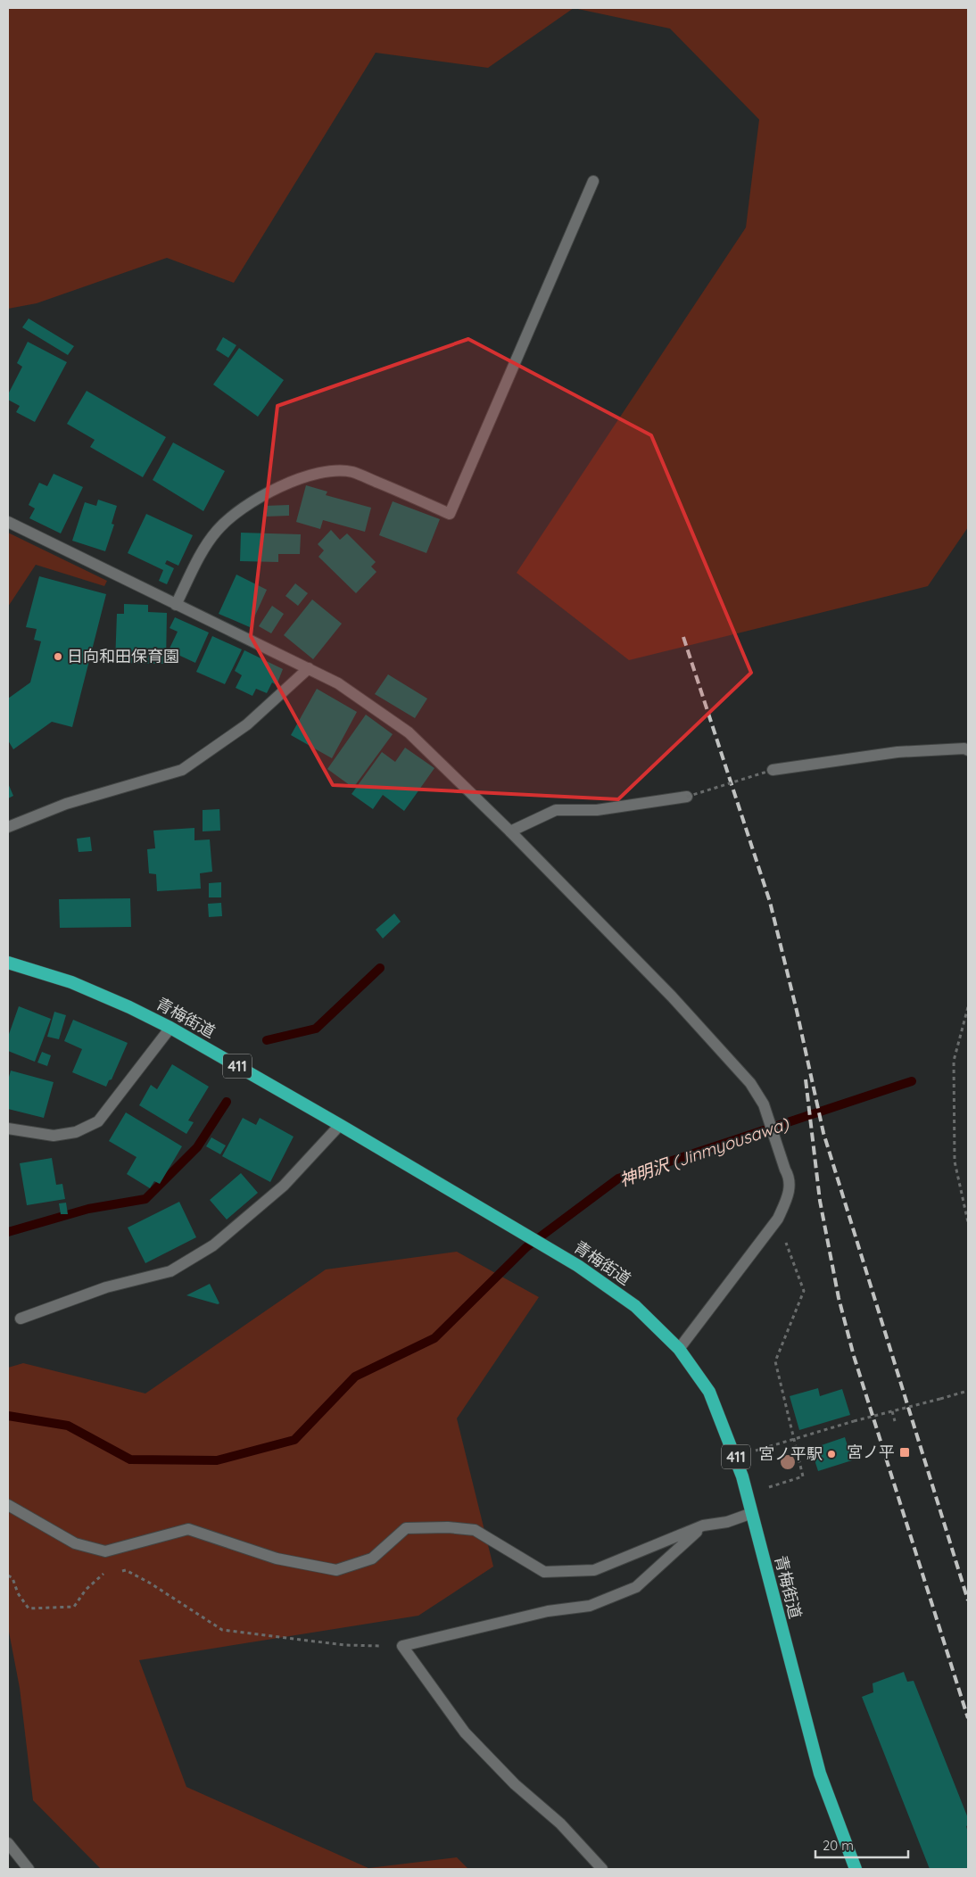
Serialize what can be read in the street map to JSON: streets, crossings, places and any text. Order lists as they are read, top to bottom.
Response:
{
  "streets": {
    "highway": ["青梅街道", "411"]
  },
  "water": ["神明沢 (Jinmyousawa)"],
  "places": {
    "other": ["日向和田保育園", "宮ノ平駅"],
    "transit": ["宮ノ平"]
  },
  "scale_bar": "20 m"
}
